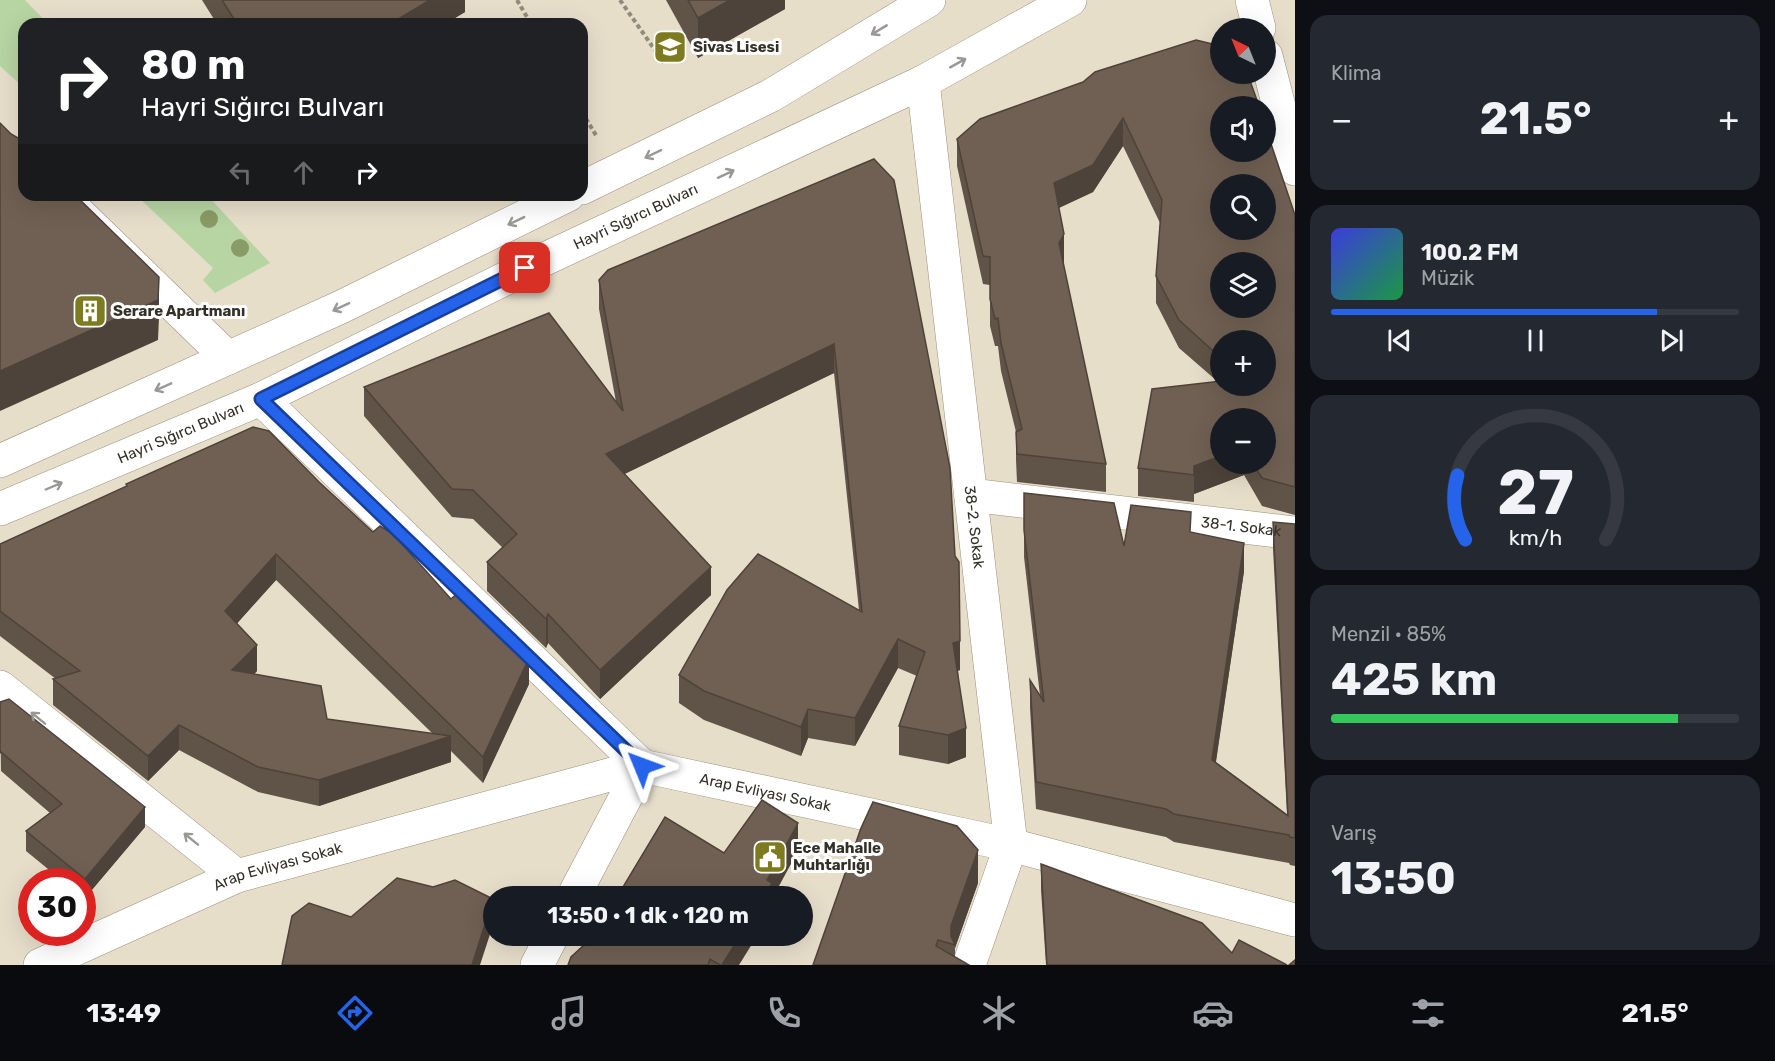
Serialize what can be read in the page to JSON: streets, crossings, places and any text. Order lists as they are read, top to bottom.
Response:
{
  "streets": {
    "street": [
      "Hayri Sığırcı Bulvarı",
      "38-1. Sokak",
      "38-2. Sokak",
      "Arap Evliyası Sokak"
    ]
  },
  "crossings": [
    ["Hayri Sığırcı Bulvarı", "38-2. Sokak"],
    ["38-1. Sokak", "38-2. Sokak"],
    ["38-2. Sokak", "Arap Evliyası Sokak"]
  ],
  "places": {
    "school or university": ["Sivas Lisesi"],
    "building": ["Serare Apartmanı"],
    "public building": ["Ece Mahalle Muhtarlığı"]
  },
  "north": "top left",
  "page": {
    "tile": [
      "Klima",
      ["Menzil · 85%", "425 km"],
      ["Varış", "13:50"]
    ],
    "map_buttons": ["+", "−"],
    "turn": ["80 m", "Hayri Sığırcı Bulvarı"],
    "heat": ["−", "21.5°", "+"],
    "song": ["100.2 FM", "Müzik"],
    "limit": "30",
    "trip": "13:50 · 1 dk · 120 m",
    "tabs": ["13:49", "21.5°"],
    "gauge": ["27", "km/h"]
  }
}
